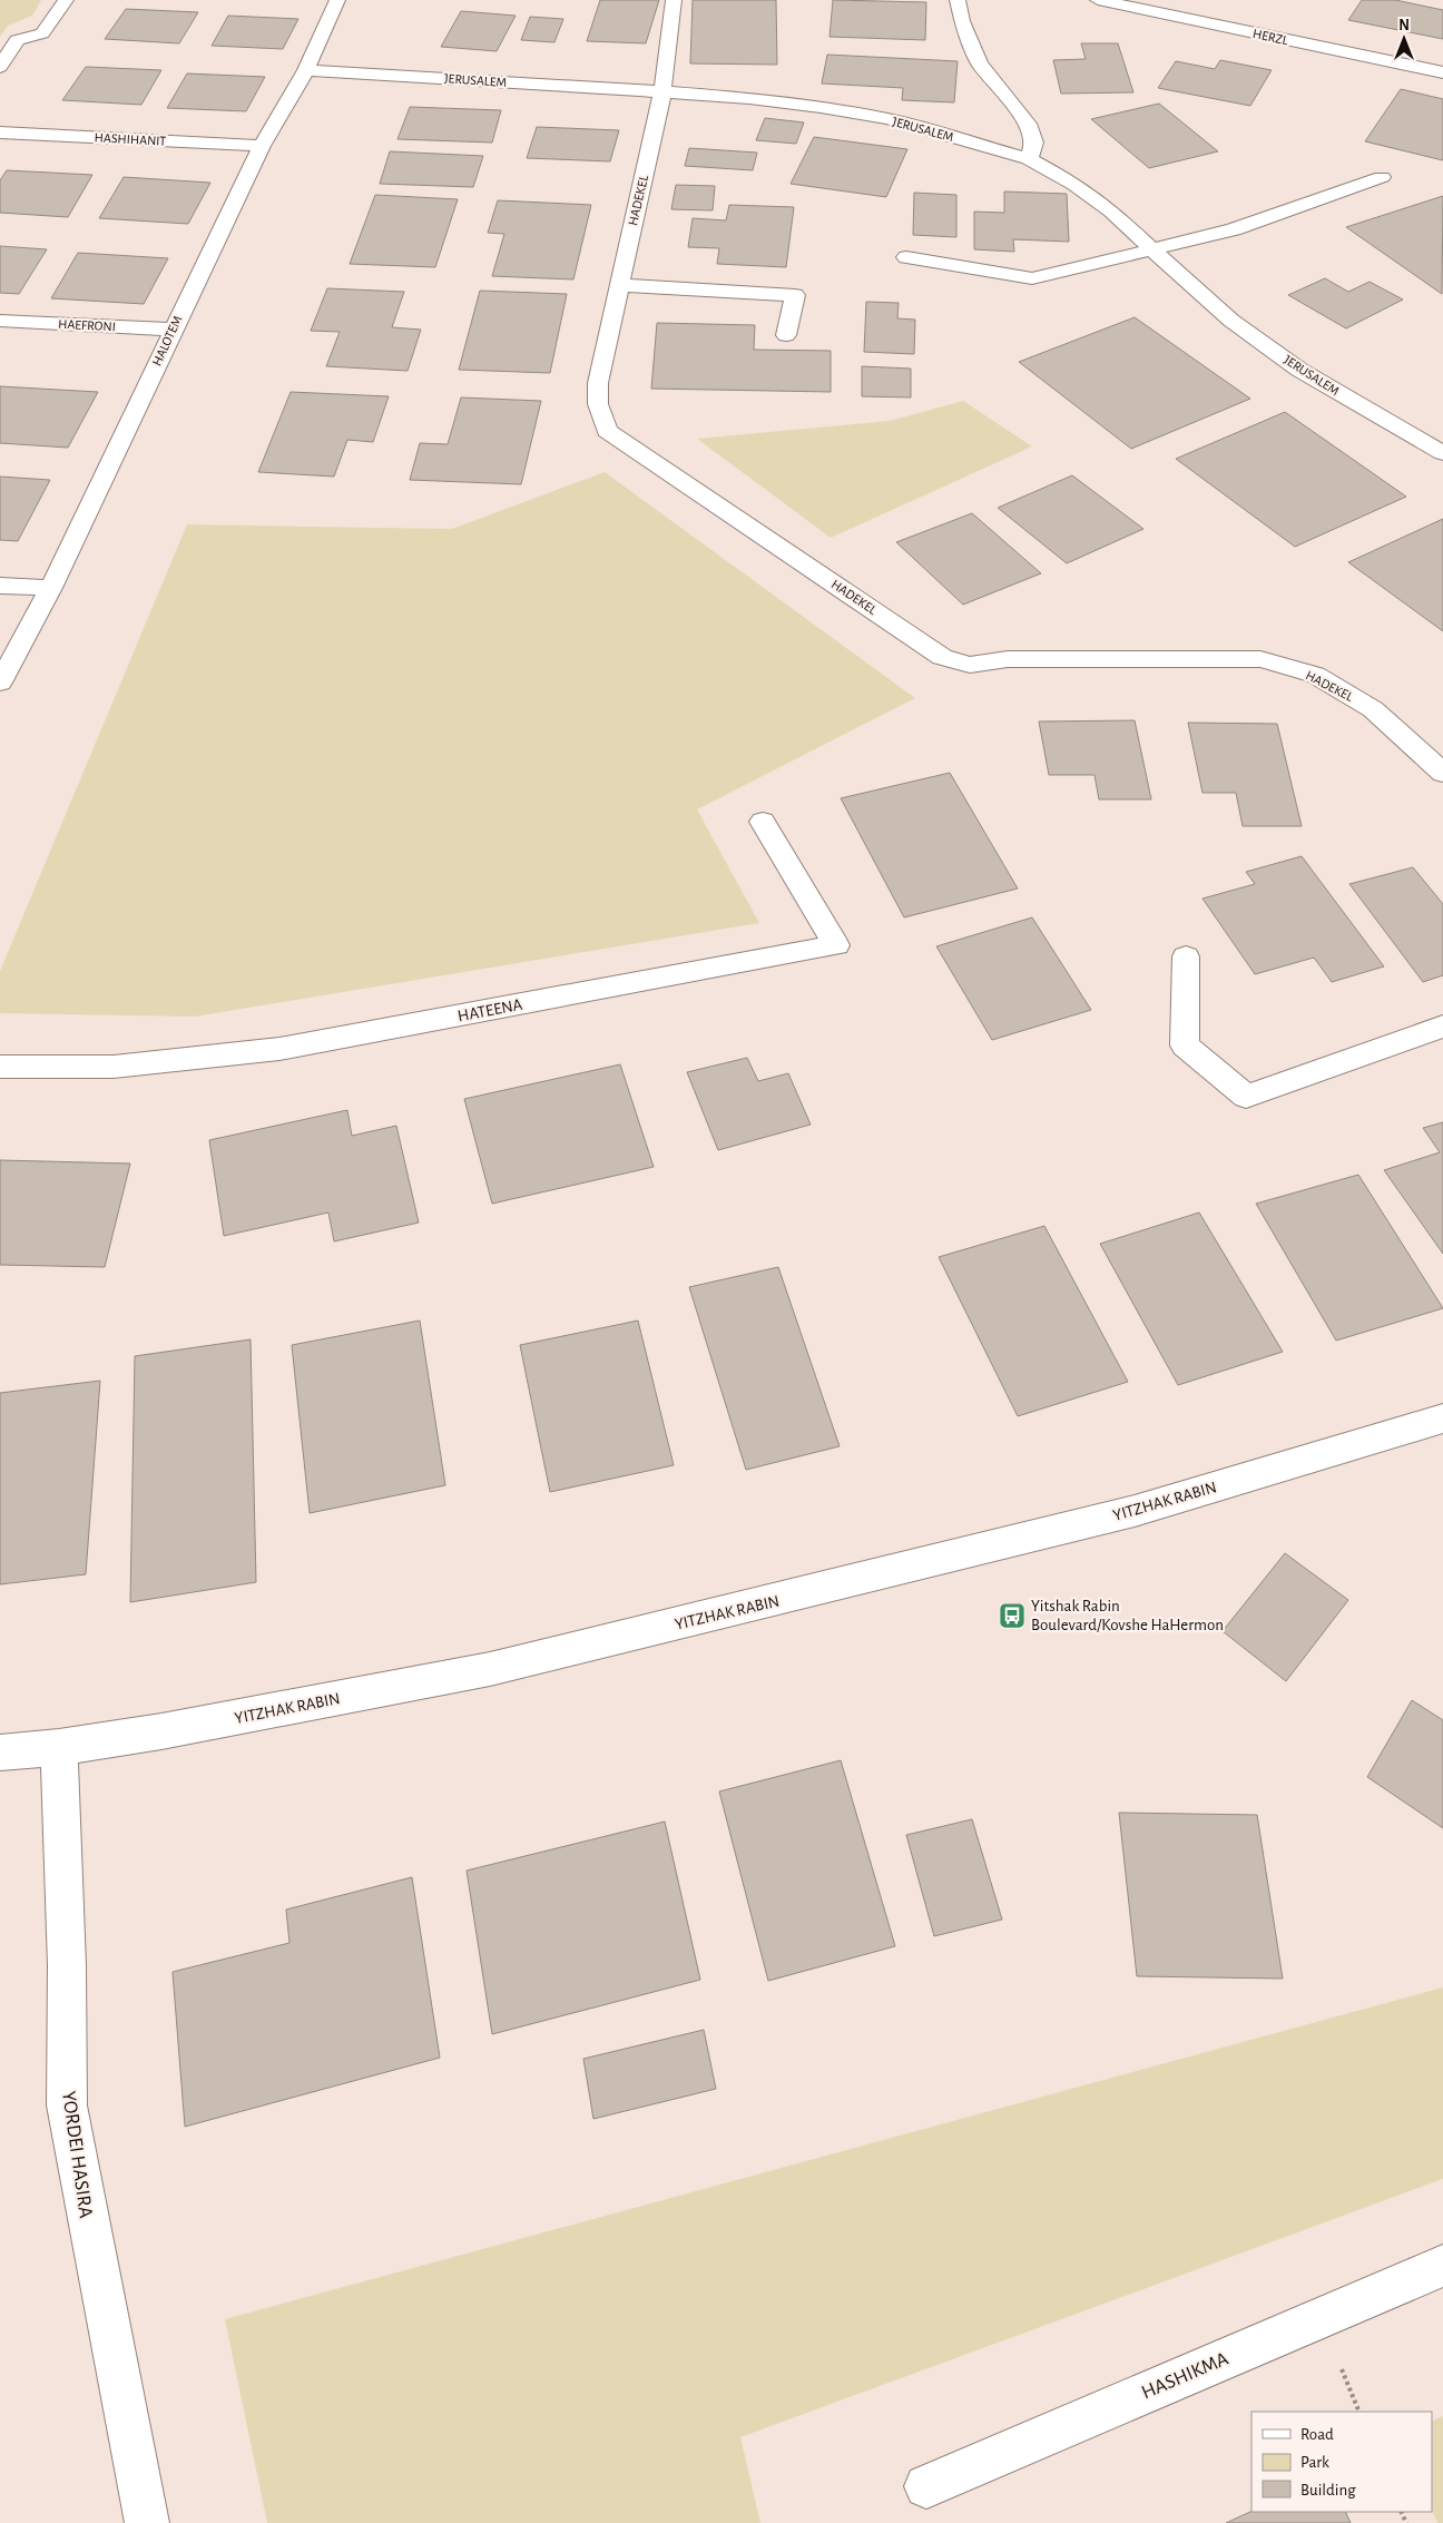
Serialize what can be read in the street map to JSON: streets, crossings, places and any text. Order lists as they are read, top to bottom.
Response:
{
  "streets": {
    "street": [
      "HERZL",
      "JERUSALEM",
      "HASHIHANIT",
      "HADEKEL",
      "HAEFRONI",
      "HALOTEM",
      "HATEENA",
      "YITZHAK RABIN",
      "YORDEI HASIRA",
      "HASHIKMA"
    ]
  },
  "crossings": [
    ["JERUSALEM", "HADEKEL"],
    ["JERUSALEM", "HALOTEM"],
    ["HASHIHANIT", "HALOTEM"],
    ["HAEFRONI", "HALOTEM"],
    ["YITZHAK RABIN", "YORDEI HASIRA"]
  ],
  "places": {
    "bus stop": ["Yitshak Rabin Boulevard/Kovshe HaHermon"]
  },
  "legend": ["Road", "Park", "Building"],
  "north": "top"
}
